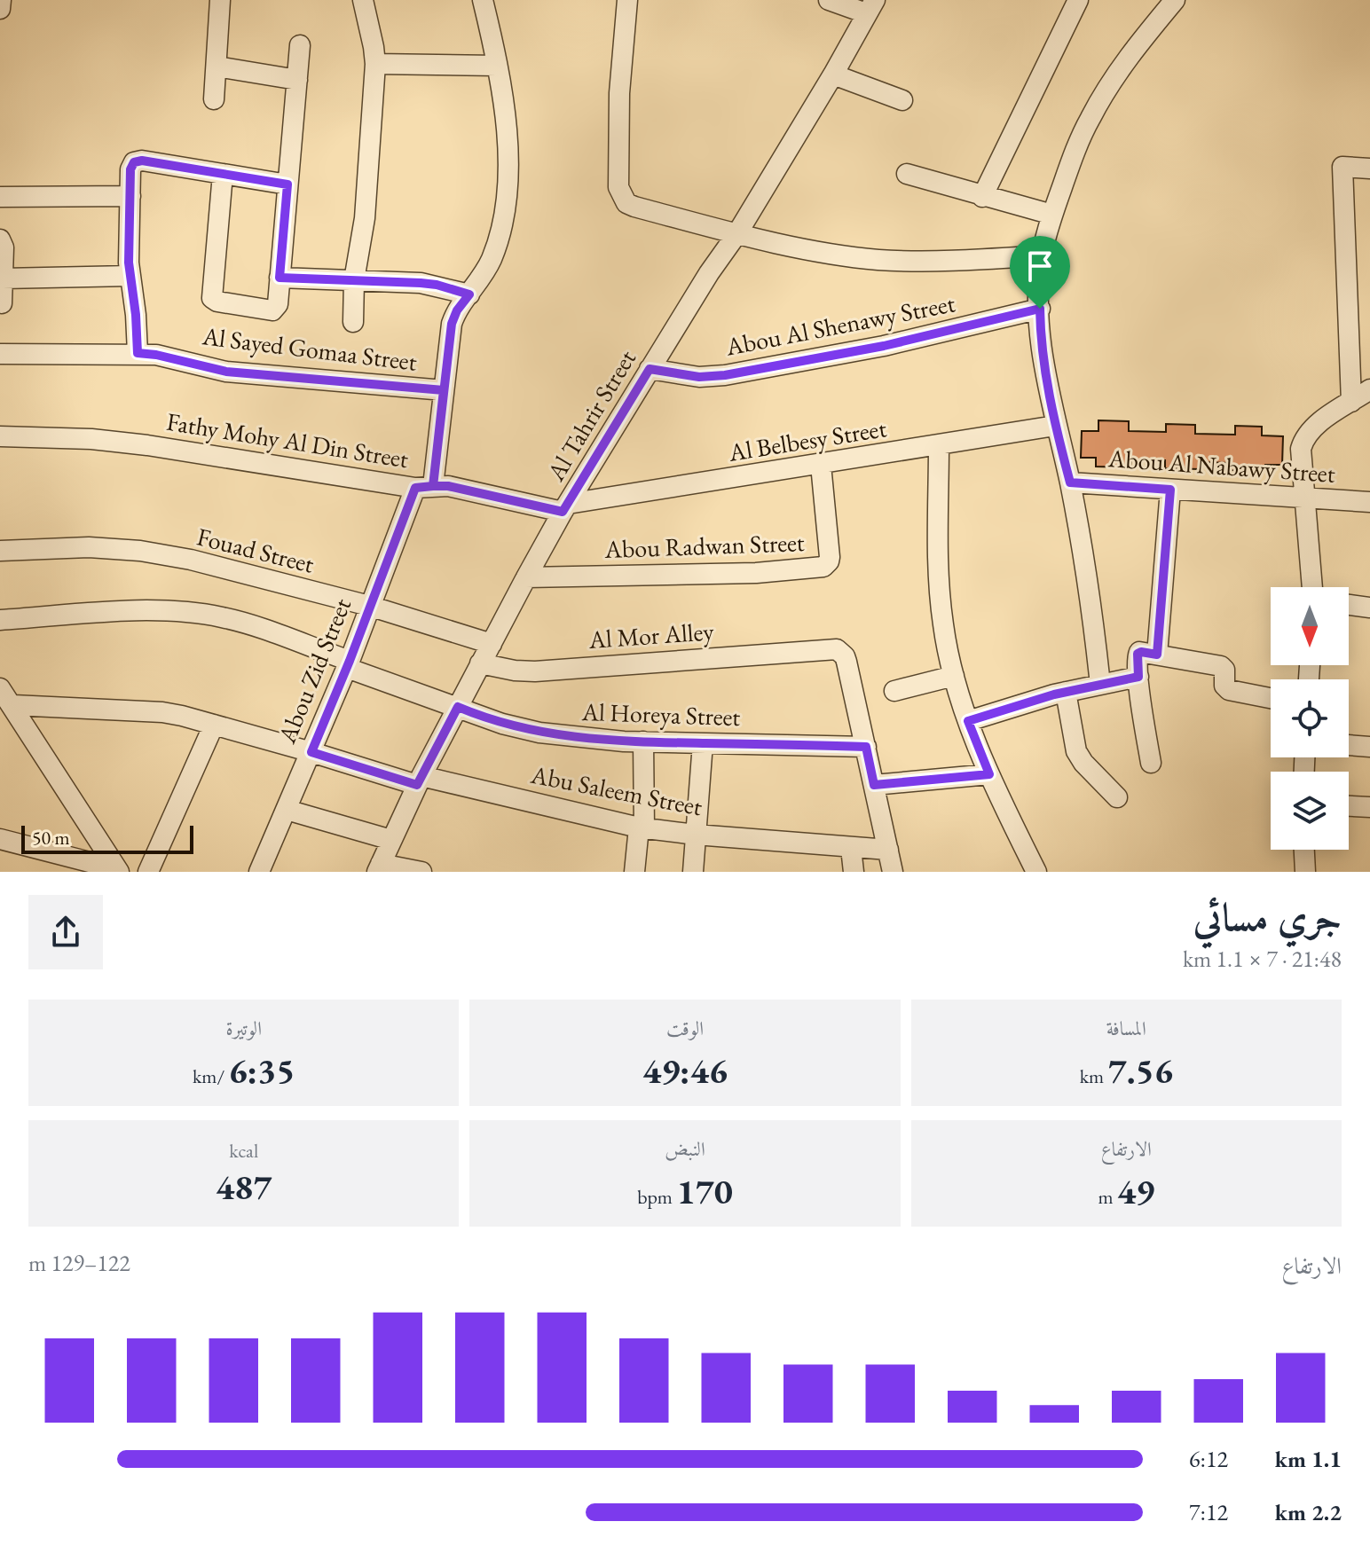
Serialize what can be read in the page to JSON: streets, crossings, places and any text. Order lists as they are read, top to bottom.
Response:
{
  "streets": {
    "street": [
      "Abou Al Shenawy Street",
      "Al Sayed Gomaa Street",
      "Al Tahrir Street",
      "Fathy Mohy Al Din Street",
      "Al Belbesy Street",
      "Abou Al Nabawy Street",
      "Abou Radwan Street",
      "Fouad Street",
      "Al Mor Alley",
      "Abou Zid Street",
      "Al Horeya Street",
      "Abu Saleem Street"
    ]
  },
  "crossings": [
    ["Abou Al Shenawy Street", "Al Tahrir Street"],
    ["Al Sayed Gomaa Street", "Abou Zid Street"],
    ["Al Tahrir Street", "Fathy Mohy Al Din Street"],
    ["Al Tahrir Street", "Al Belbesy Street"],
    ["Al Tahrir Street", "Abou Radwan Street"],
    ["Al Tahrir Street", "Fouad Street"],
    ["Al Tahrir Street", "Al Mor Alley"],
    ["Al Tahrir Street", "Al Horeya Street"],
    ["Al Tahrir Street", "Abu Saleem Street"],
    ["Fathy Mohy Al Din Street", "Al Belbesy Street"],
    ["Fathy Mohy Al Din Street", "Abou Zid Street"],
    ["Al Belbesy Street", "Abou Radwan Street"],
    ["Fouad Street", "Abou Zid Street"],
    ["Al Mor Alley", "Al Horeya Street"],
    ["Abou Zid Street", "Al Horeya Street"],
    ["Abou Zid Street", "Abu Saleem Street"]
  ],
  "scale_bar": "50 m",
  "north": "bottom",
  "page": {
    "scale": "50 m",
    "heading": ["جري مسائي", "21:48 · 7 × 1.1 km"],
    "stats": [
      ["المسافة", "7.56 km"],
      ["الوقت", "49:46"],
      ["الوتيرة", "6:35 /km"],
      ["الارتفاع", "49 m"],
      ["النبض", "170 bpm"],
      ["kcal", "487"]
    ],
    "chart": ["الارتفاع", "122–129 m"],
    "list": [
      {
        "name": "1.1 km",
        "note": "6:12"
      },
      {
        "name": "2.2 km",
        "note": "7:12"
      }
    ]
  }
}
